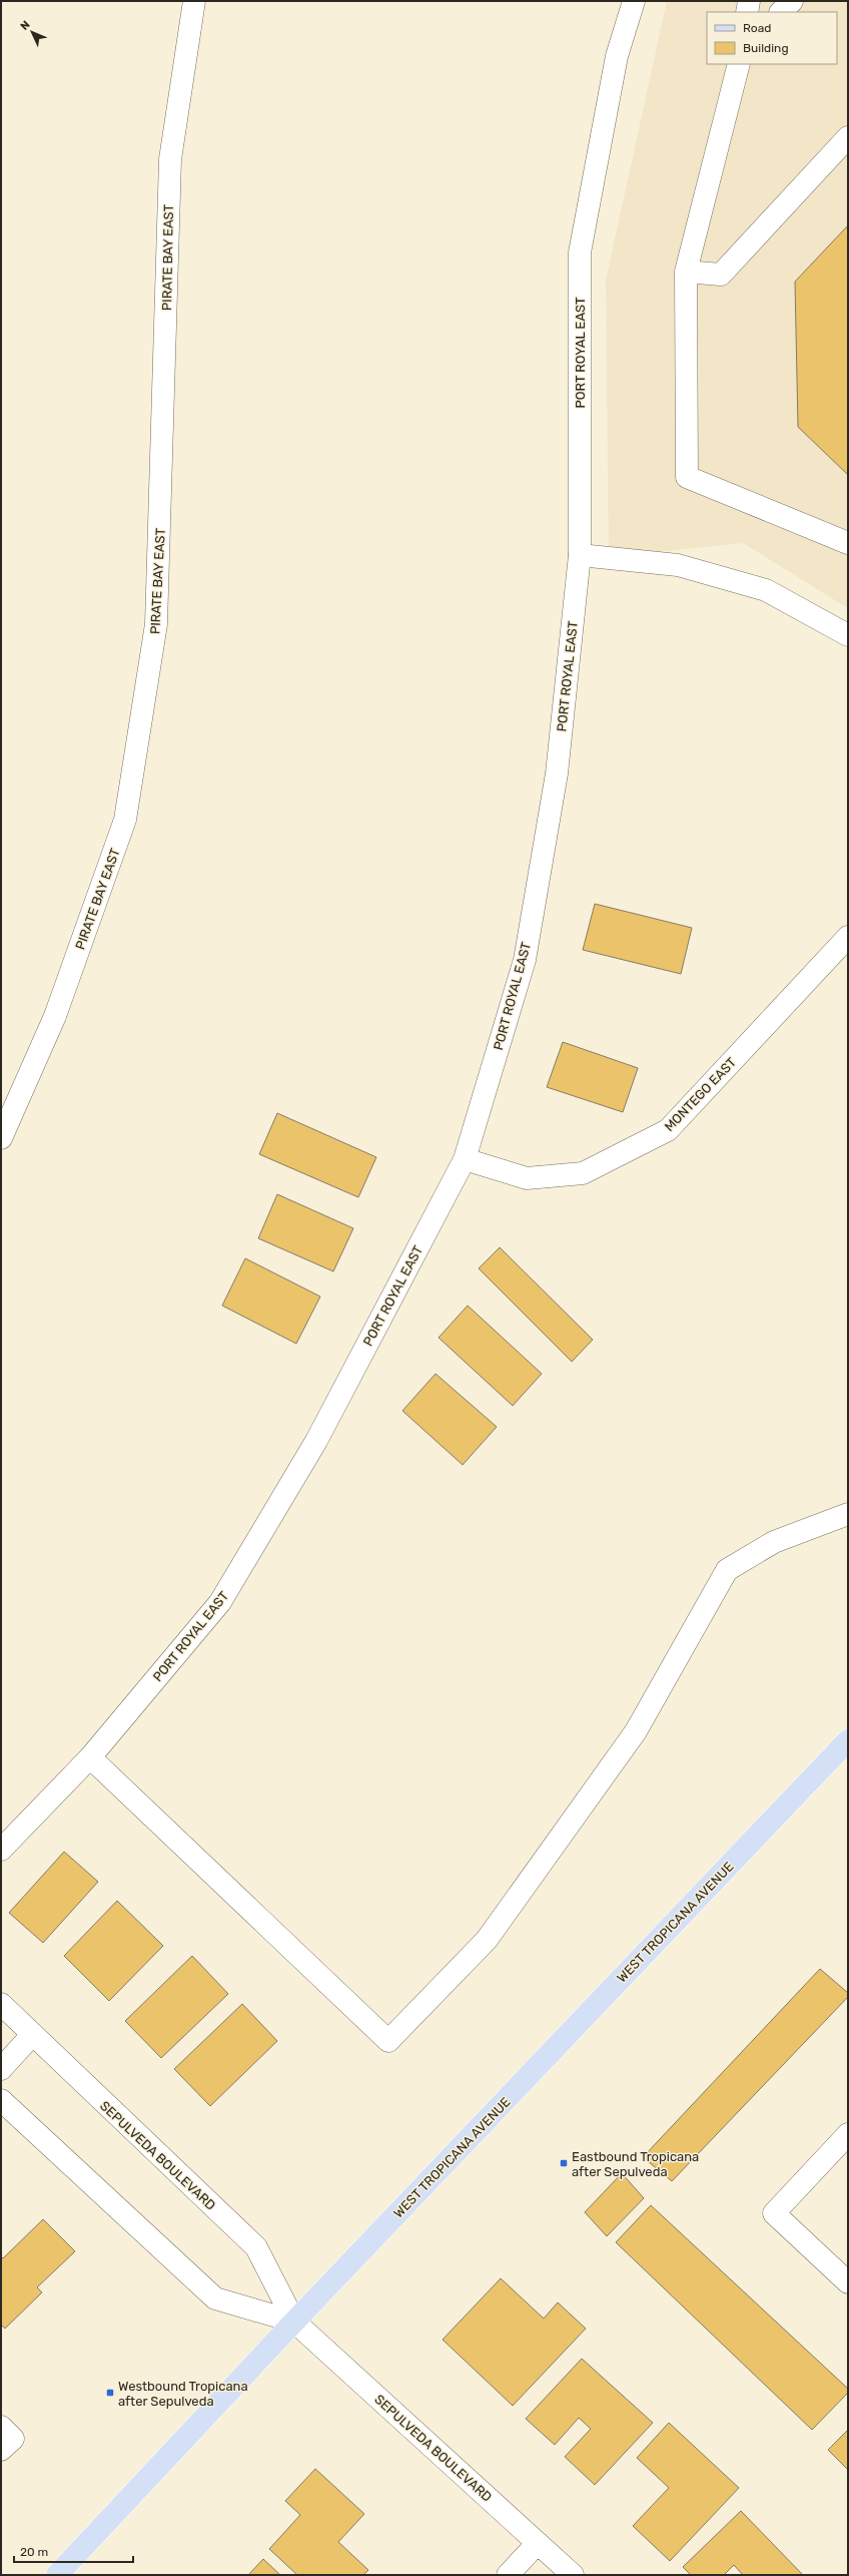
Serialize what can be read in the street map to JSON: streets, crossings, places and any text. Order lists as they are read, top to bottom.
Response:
{
  "streets": {
    "main road": ["WEST TROPICANA AVENUE"],
    "street": [
      "PIRATE BAY EAST",
      "PORT ROYAL EAST",
      "MONTEGO EAST",
      "SEPULVEDA BOULEVARD"
    ]
  },
  "crossings": [
    ["PORT ROYAL EAST", "MONTEGO EAST"],
    ["WEST TROPICANA AVENUE", "SEPULVEDA BOULEVARD"]
  ],
  "places": {
    "transit": ["Eastbound Tropicana after Sepulveda", "Westbound Tropicana after Sepulveda"]
  },
  "legend": ["Road", "Building"],
  "scale_bar": "20 m",
  "north": "top left"
}
